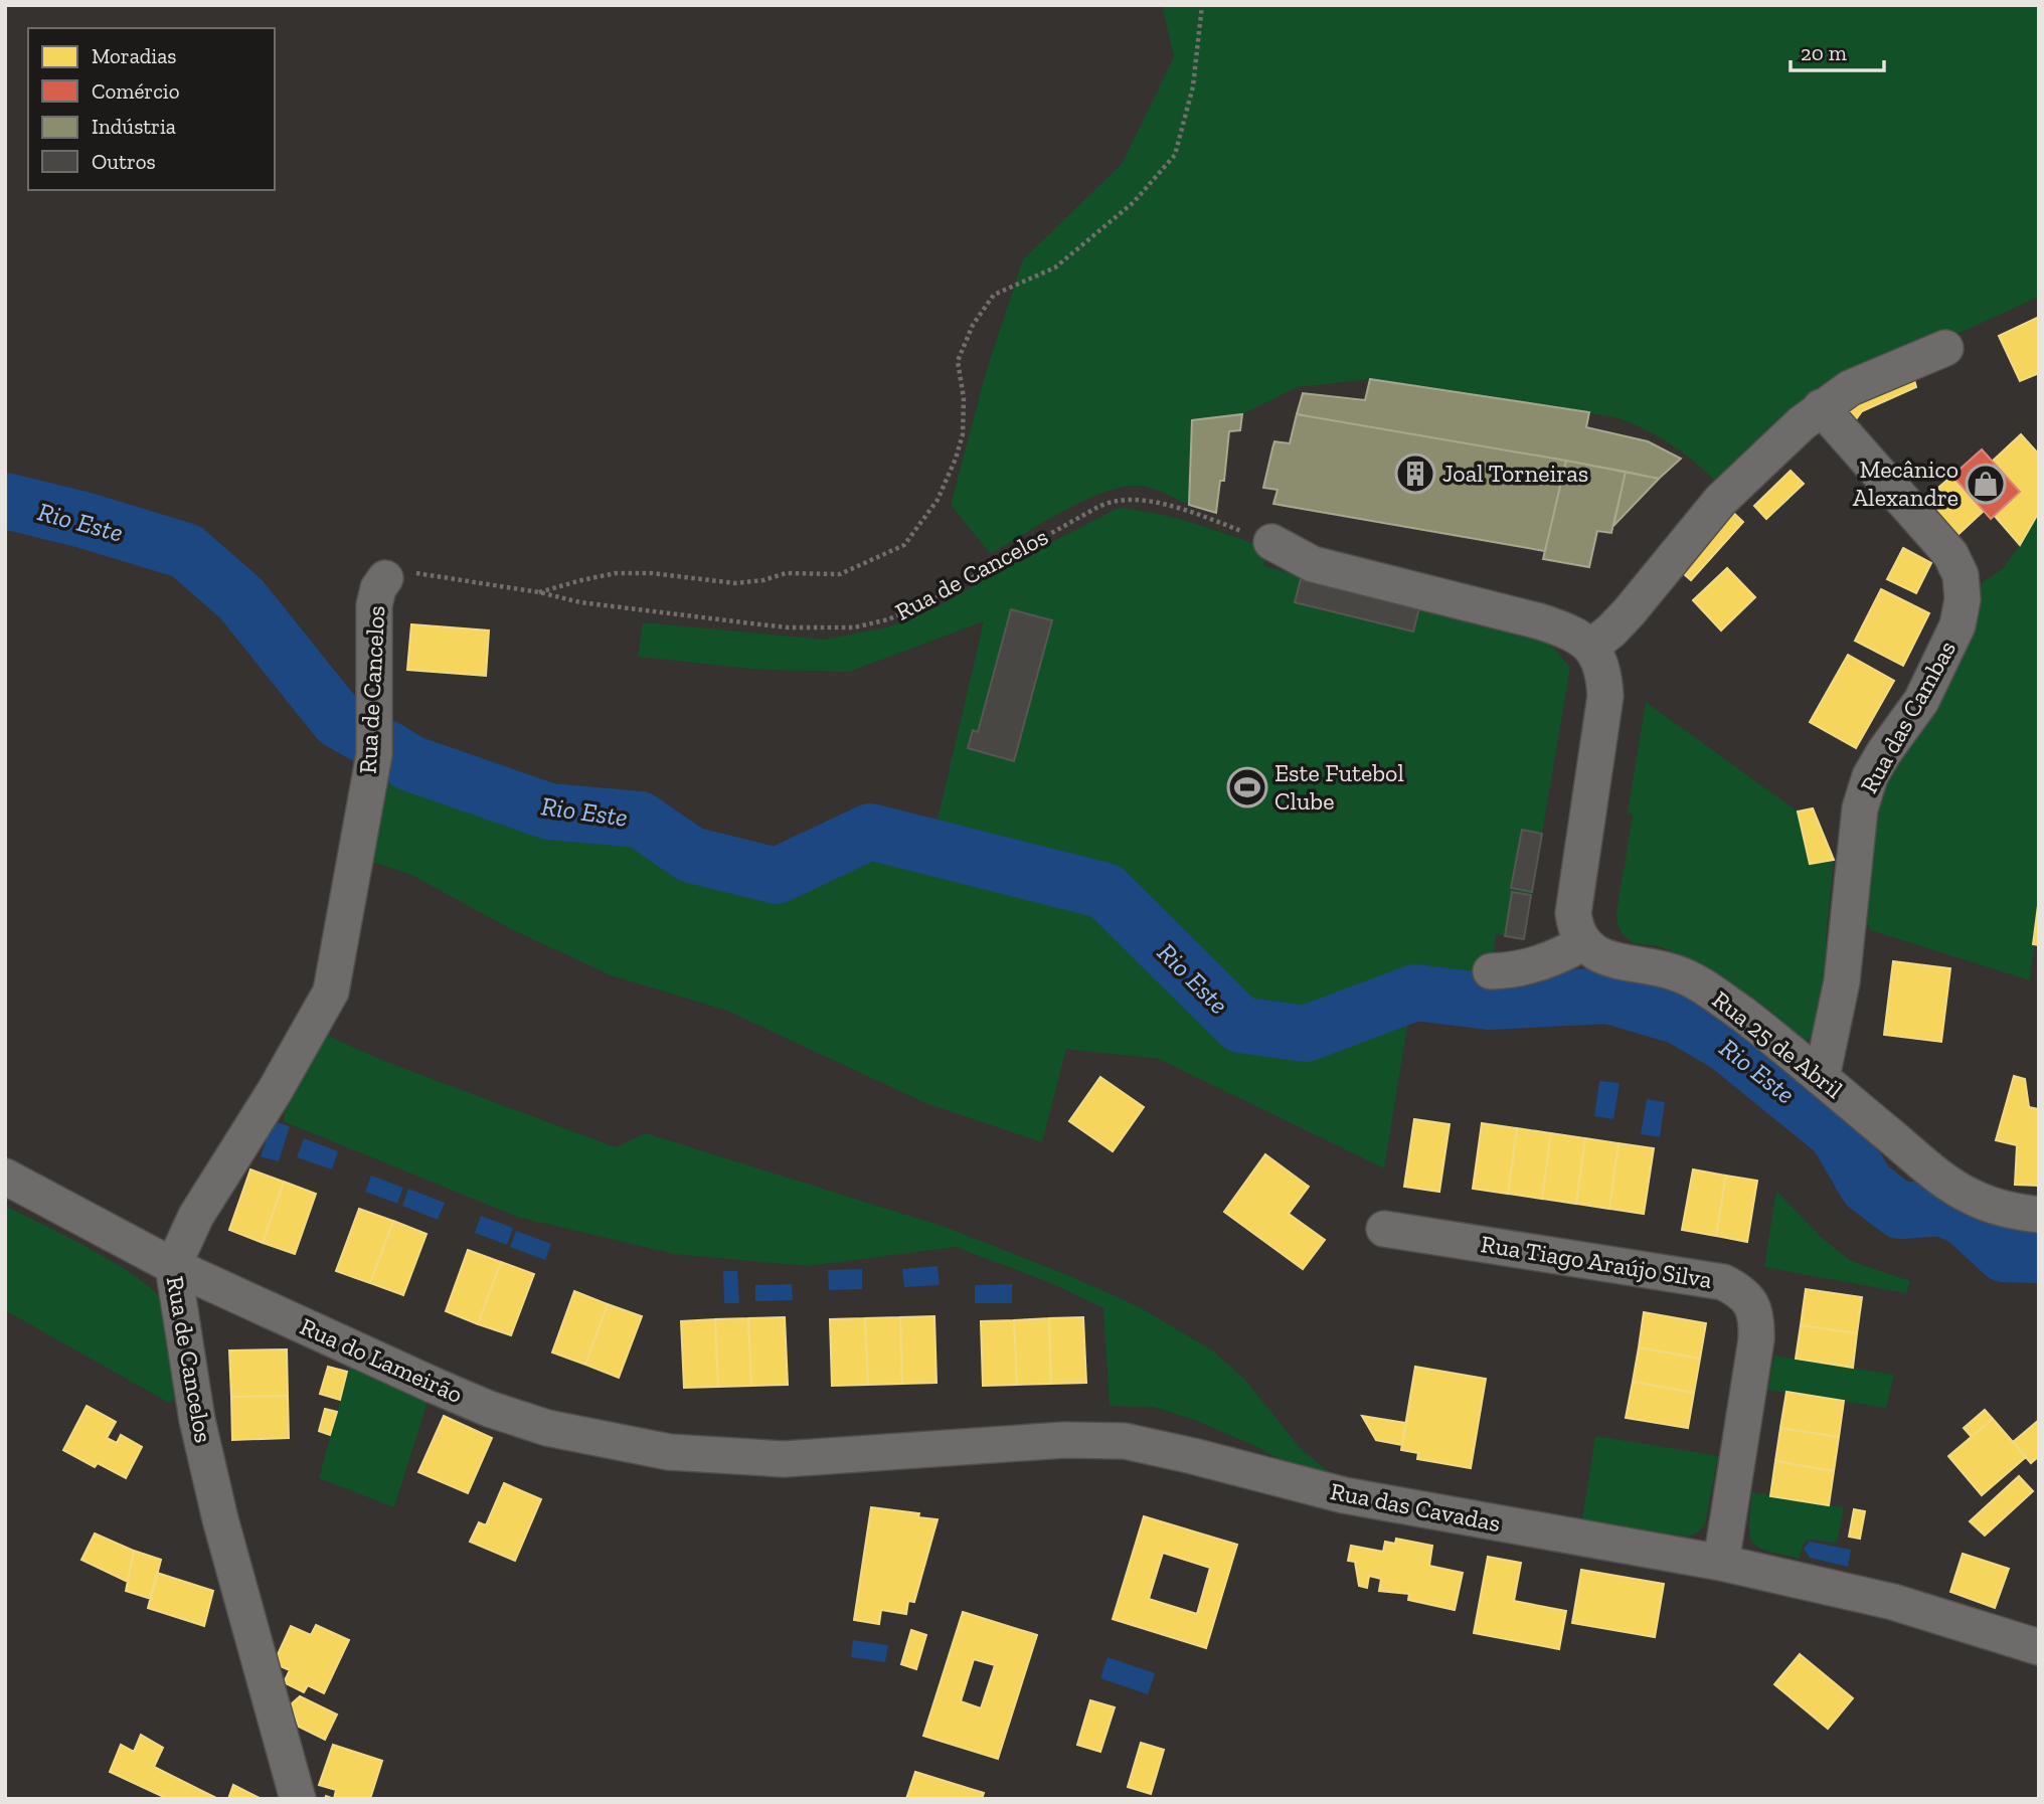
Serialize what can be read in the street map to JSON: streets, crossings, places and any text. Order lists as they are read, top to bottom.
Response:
{
  "streets": {
    "street": [
      "Rua de Cancelos",
      "Rua das Cambas",
      "Rua 25 de Abril",
      "Rua Tiago Araújo Silva",
      "Rua do Lameirão",
      "Rua das Cavadas"
    ]
  },
  "crossings": [
    ["Rua de Cancelos", "Rua do Lameirão"],
    ["Rua das Cambas", "Rua 25 de Abril"],
    ["Rua Tiago Araújo Silva", "Rua das Cavadas"],
    ["Rua do Lameirão", "Rua das Cavadas"]
  ],
  "water": ["Rio Este"],
  "places": {
    "building": ["Joal Torneiras"],
    "shop": ["Mecânico Alexandre"],
    "sports": ["Este Futebol Clube"]
  },
  "legend": [
    "Moradias",
    "Comércio",
    "Indústria",
    "Outros"
  ],
  "scale_bar": "20 m"
}
